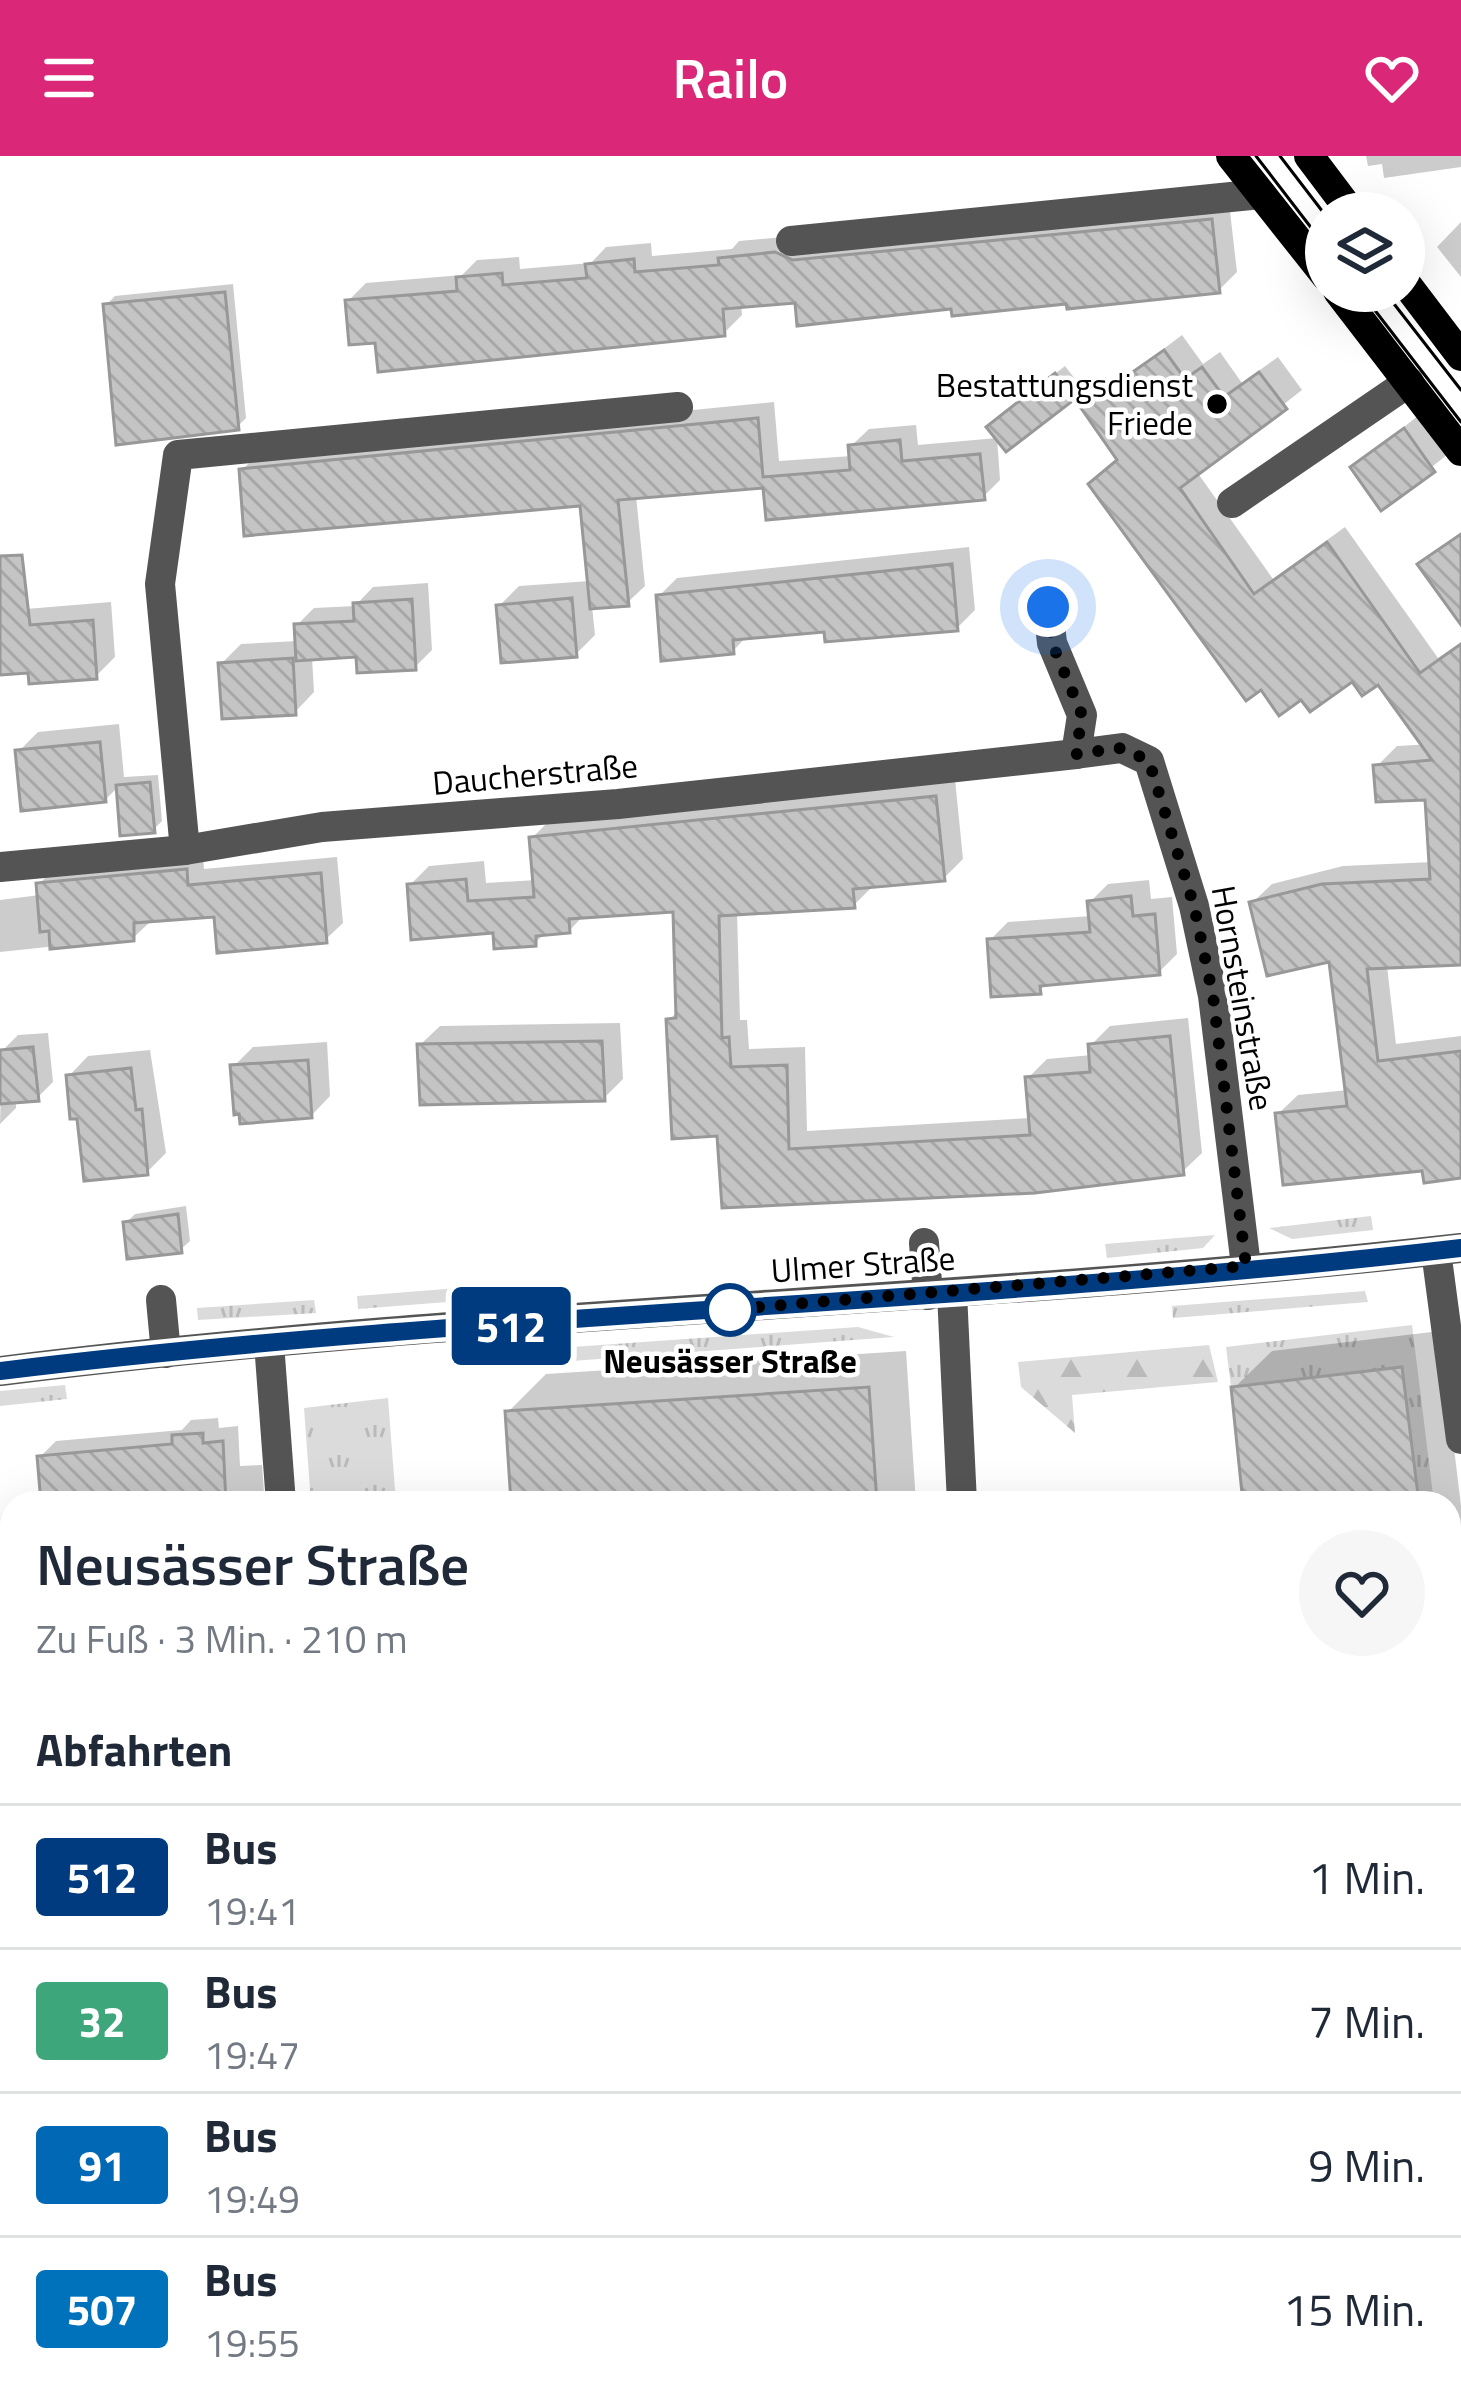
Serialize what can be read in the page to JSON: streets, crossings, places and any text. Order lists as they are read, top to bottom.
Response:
{
  "streets": {
    "street": ["Daucherstraße", "Hornsteinstraße", "Ulmer Straße"]
  },
  "crossings": [
    ["Daucherstraße", "Hornsteinstraße"],
    ["Hornsteinstraße", "Ulmer Straße"]
  ],
  "places": ["Bestattungsdienst Friede", "Neusässer Straße"],
  "lines": ["bus line 512"],
  "page": {
    "header": "Railo",
    "on_map": "512",
    "heading": [
      ["Neusässer Straße", "Zu Fuß · 3 Min. · 210 m"],
      "Abfahrten"
    ],
    "list": [
      {
        "mark": "512",
        "name": "Bus",
        "note": "19:41",
        "value": "1 Min."
      },
      {
        "mark": "32",
        "name": "Bus",
        "note": "19:47",
        "value": "7 Min."
      },
      {
        "mark": "91",
        "name": "Bus",
        "note": "19:49",
        "value": "9 Min."
      },
      {
        "mark": "507",
        "name": "Bus",
        "note": "19:55",
        "value": "15 Min."
      }
    ]
  }
}
